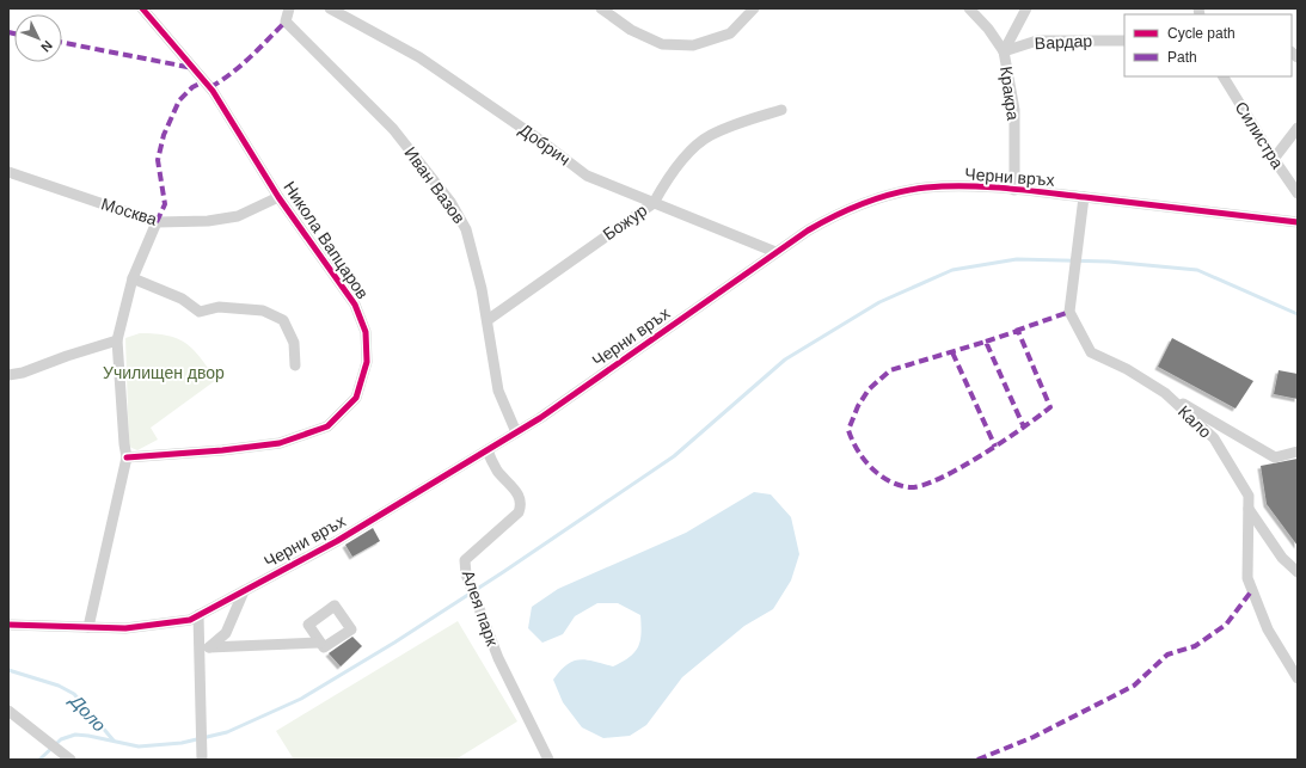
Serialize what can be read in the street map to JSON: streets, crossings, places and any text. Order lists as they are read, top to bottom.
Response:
{
  "streets": {
    "street": [
      "Вардар",
      "Кракра",
      "Силистра",
      "Добрич",
      "Черни връх",
      "Иван Вазов",
      "Москва",
      "Божур",
      "Никола Вапцаров",
      "Кало",
      "Алея парк"
    ]
  },
  "crossings": [
    ["Вардар", "Кракра"],
    ["Кракра", "Черни връх"],
    ["Добрич", "Черни връх"],
    ["Добрич", "Божур"],
    ["Черни връх", "Иван Вазов"],
    ["Черни връх", "Кало"],
    ["Черни връх", "Алея парк"],
    ["Иван Вазов", "Божур"],
    ["Москва", "Никола Вапцаров"]
  ],
  "water": ["Доло"],
  "parks": ["Училищен двор"],
  "legend": ["Cycle path", "Path"],
  "north": "bottom right"
}
